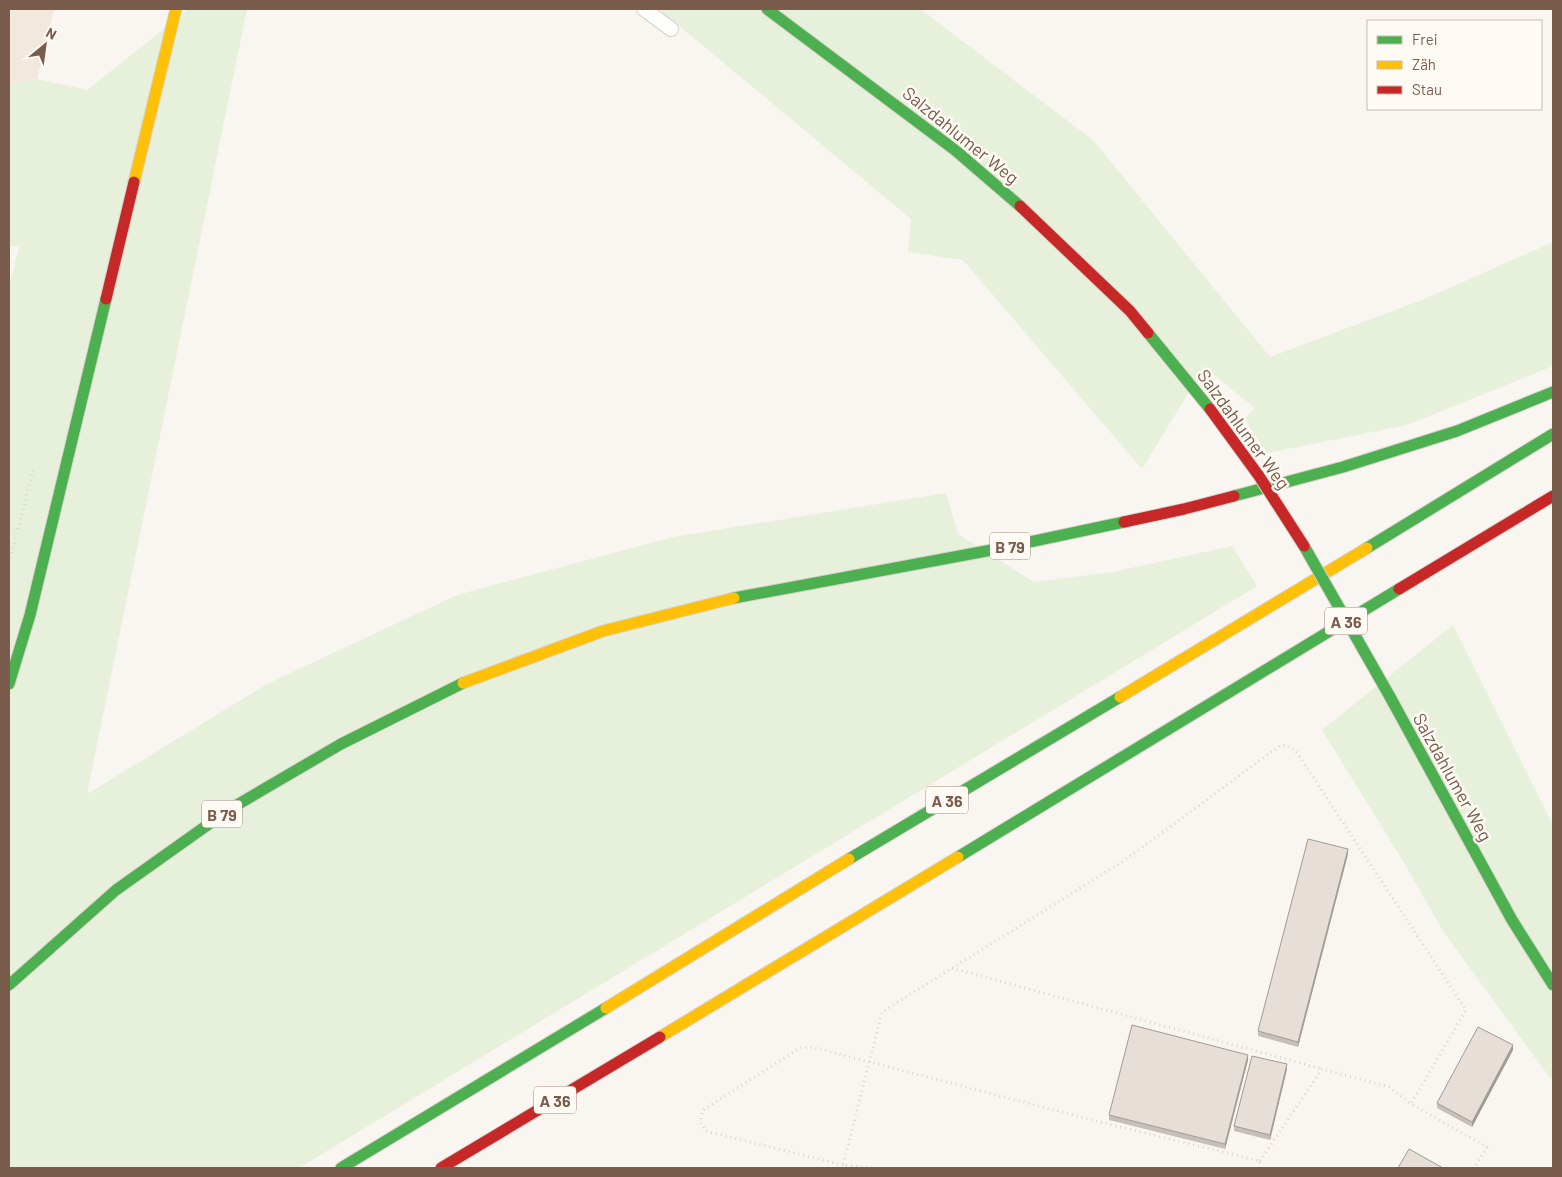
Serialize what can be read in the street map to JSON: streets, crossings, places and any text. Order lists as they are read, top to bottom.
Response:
{
  "streets": {
    "main road": ["Salzdahlumer Weg", "B 79", "A 36"]
  },
  "legend": ["Frei", "Zäh", "Stau"],
  "north": "top right"
}
